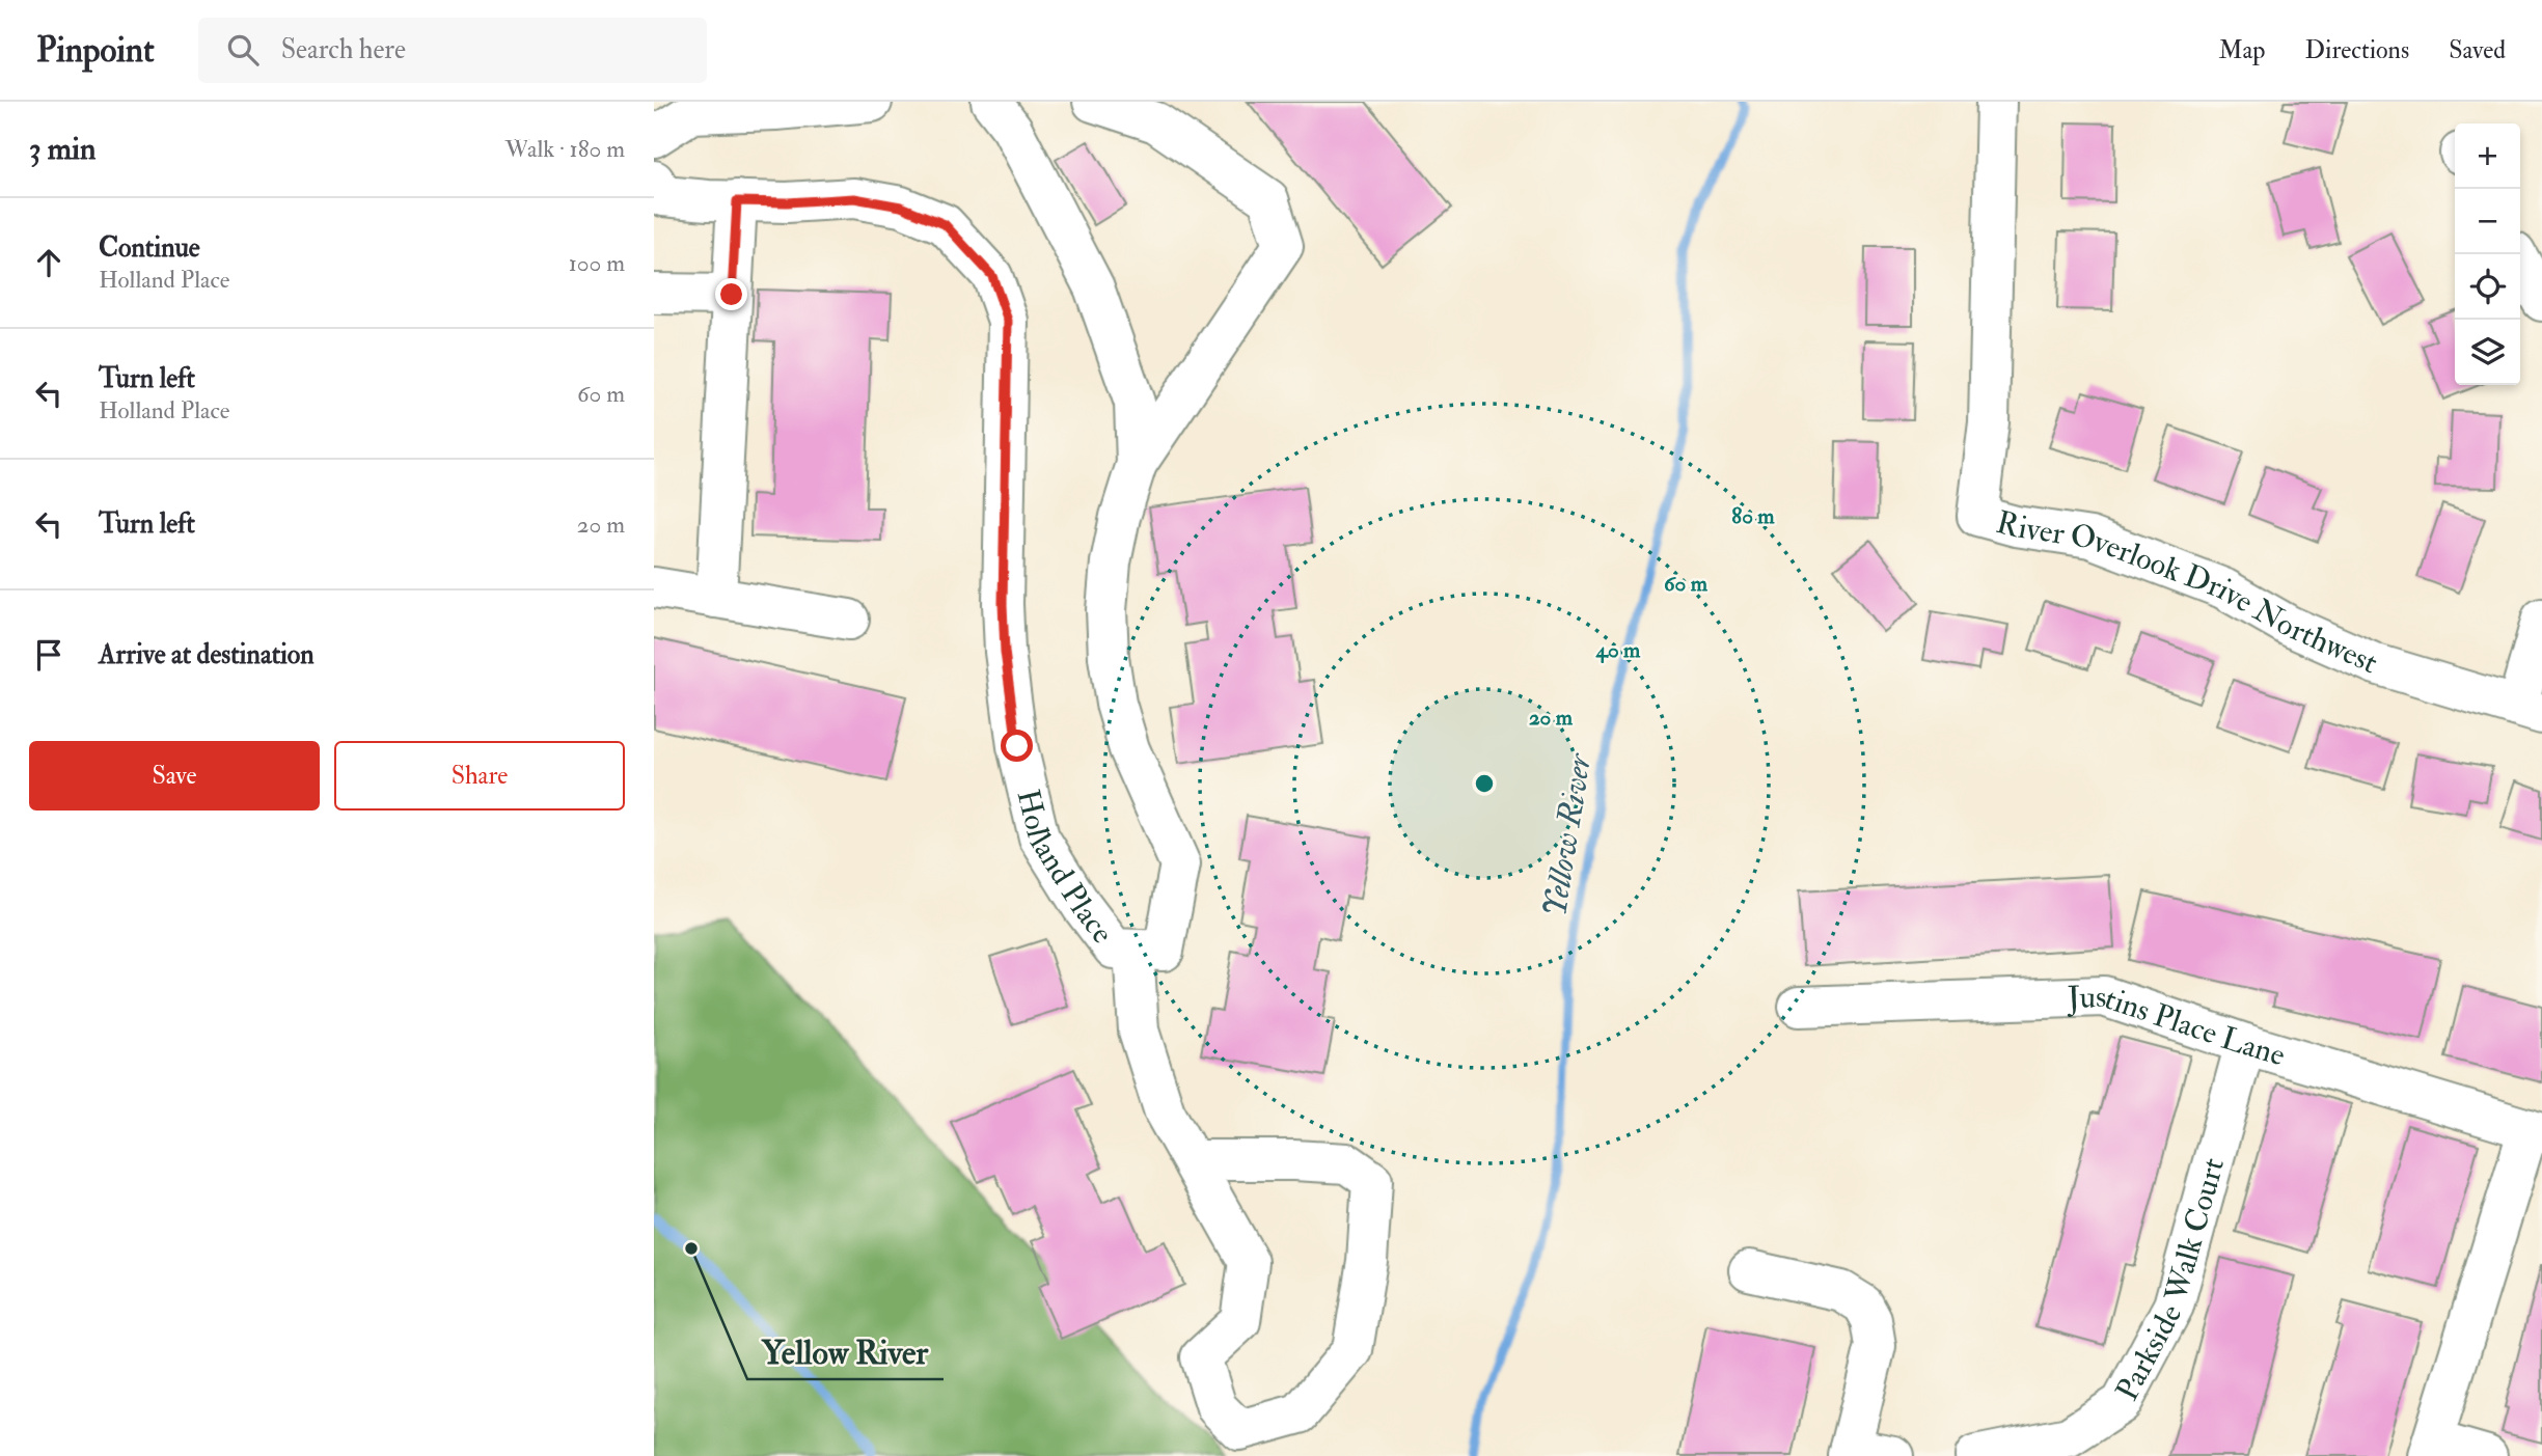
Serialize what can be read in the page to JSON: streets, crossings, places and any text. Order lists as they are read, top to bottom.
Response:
{
  "streets": {
    "street": [
      "River Overlook Drive Northwest",
      "Holland Place",
      "Justins Place Lane",
      "Parkside Walk Court"
    ]
  },
  "crossings": [
    ["Justins Place Lane", "Parkside Walk Court"]
  ],
  "water": ["Yellow River"],
  "places": ["Yellow River"],
  "page": {
    "header": "Pinpoint",
    "search": "Search here",
    "nav": ["Map", "Directions", "Saved"],
    "heading": ["3 min", "Walk · 180 m"],
    "map_buttons": ["+", "−"],
    "list": [
      ["Continue", "Holland Place", "100 m"],
      ["Turn left", "Holland Place", "60 m"],
      ["Turn left", "20 m"],
      "Arrive at destination"
    ],
    "buttons": ["Save", "Share"]
  },
  "rings": [
    "80 m",
    "60 m",
    "40 m",
    "20 m"
  ]
}
